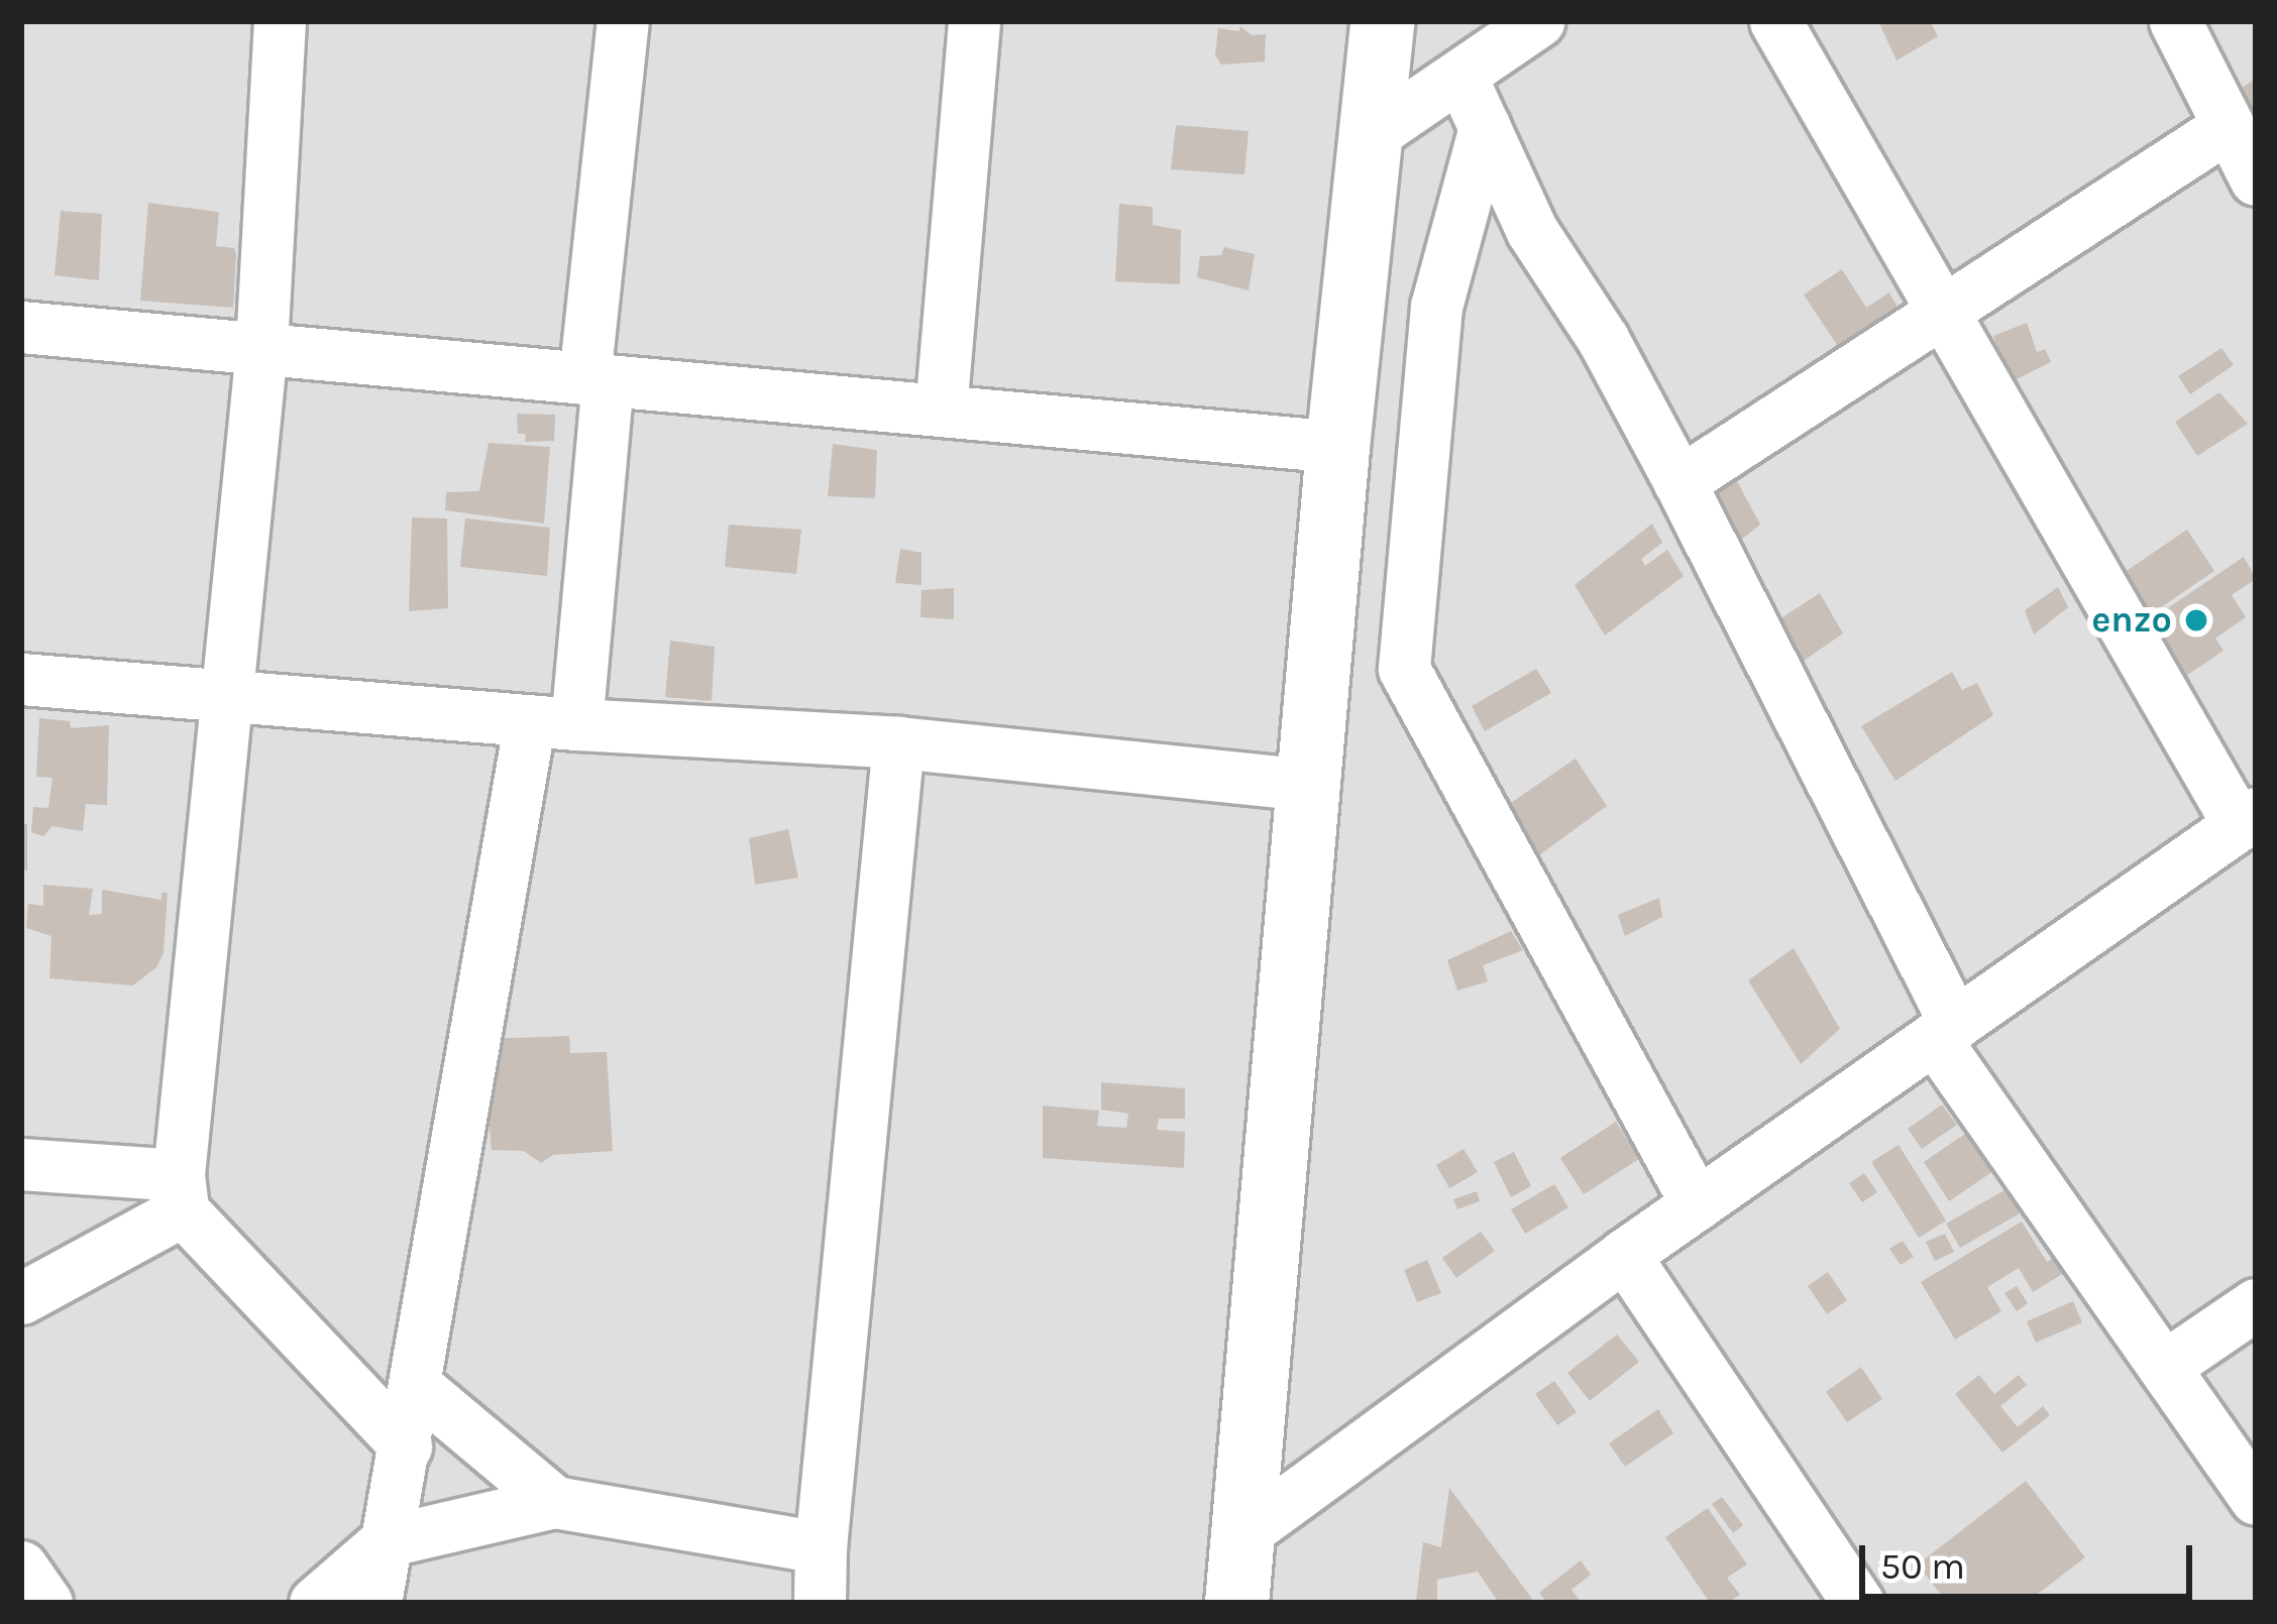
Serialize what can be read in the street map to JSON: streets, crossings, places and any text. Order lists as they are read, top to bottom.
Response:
{
  "places": ["enzo"],
  "scale_bar": "50 m"
}
